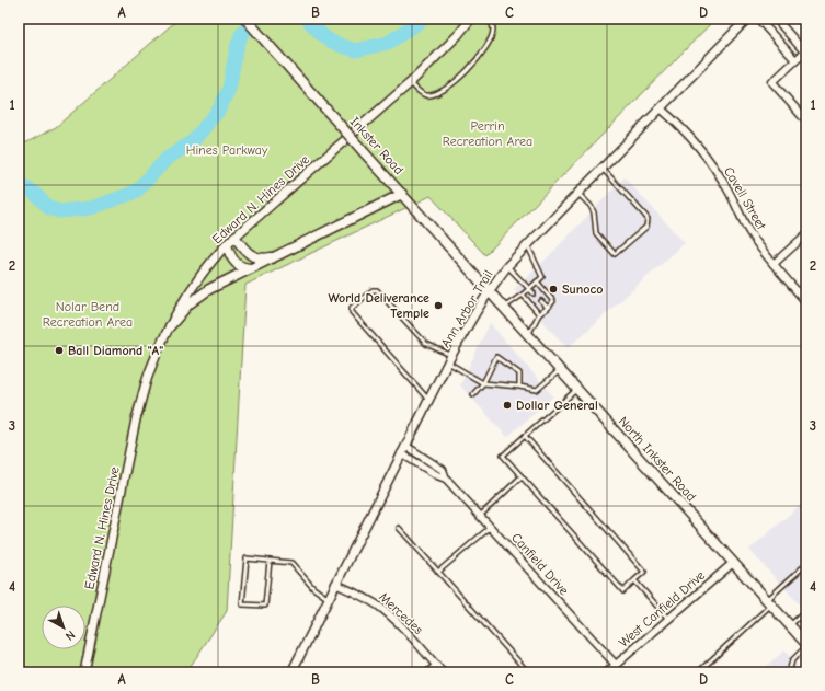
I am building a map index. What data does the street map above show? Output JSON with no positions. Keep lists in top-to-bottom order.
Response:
{
  "streets": {
    "main road": ["Inkster Road", "North Inkster Road"],
    "street": [
      "Cavell Street",
      "Edward N. Hines Drive",
      "Ann Arbor Trail",
      "Canfield Drive",
      "West Canfield Drive",
      "Mercedes"
    ]
  },
  "crossings": [
    ["Inkster Road", "Ann Arbor Trail"],
    ["Inkster Road", "North Inkster Road"],
    ["Cavell Street", "Ann Arbor Trail"],
    ["Ann Arbor Trail", "North Inkster Road"],
    ["Ann Arbor Trail", "Canfield Drive"],
    ["Ann Arbor Trail", "Mercedes"],
    ["North Inkster Road", "West Canfield Drive"],
    ["Canfield Drive", "West Canfield Drive"]
  ],
  "parks": ["Perrin Recreation Area", "Hines Parkway", "Nolar Bend Recreation Area"],
  "places": [
    "Sunoco",
    "World Deliverance Temple",
    "Ball Diamond \"A\"",
    "Dollar General"
  ],
  "north": "bottom right",
  "grid": {
    "columns": [
      "A",
      "B",
      "C",
      "D"
    ],
    "rows": [
      "1",
      "2",
      "3",
      "4"
    ]
  }
}
